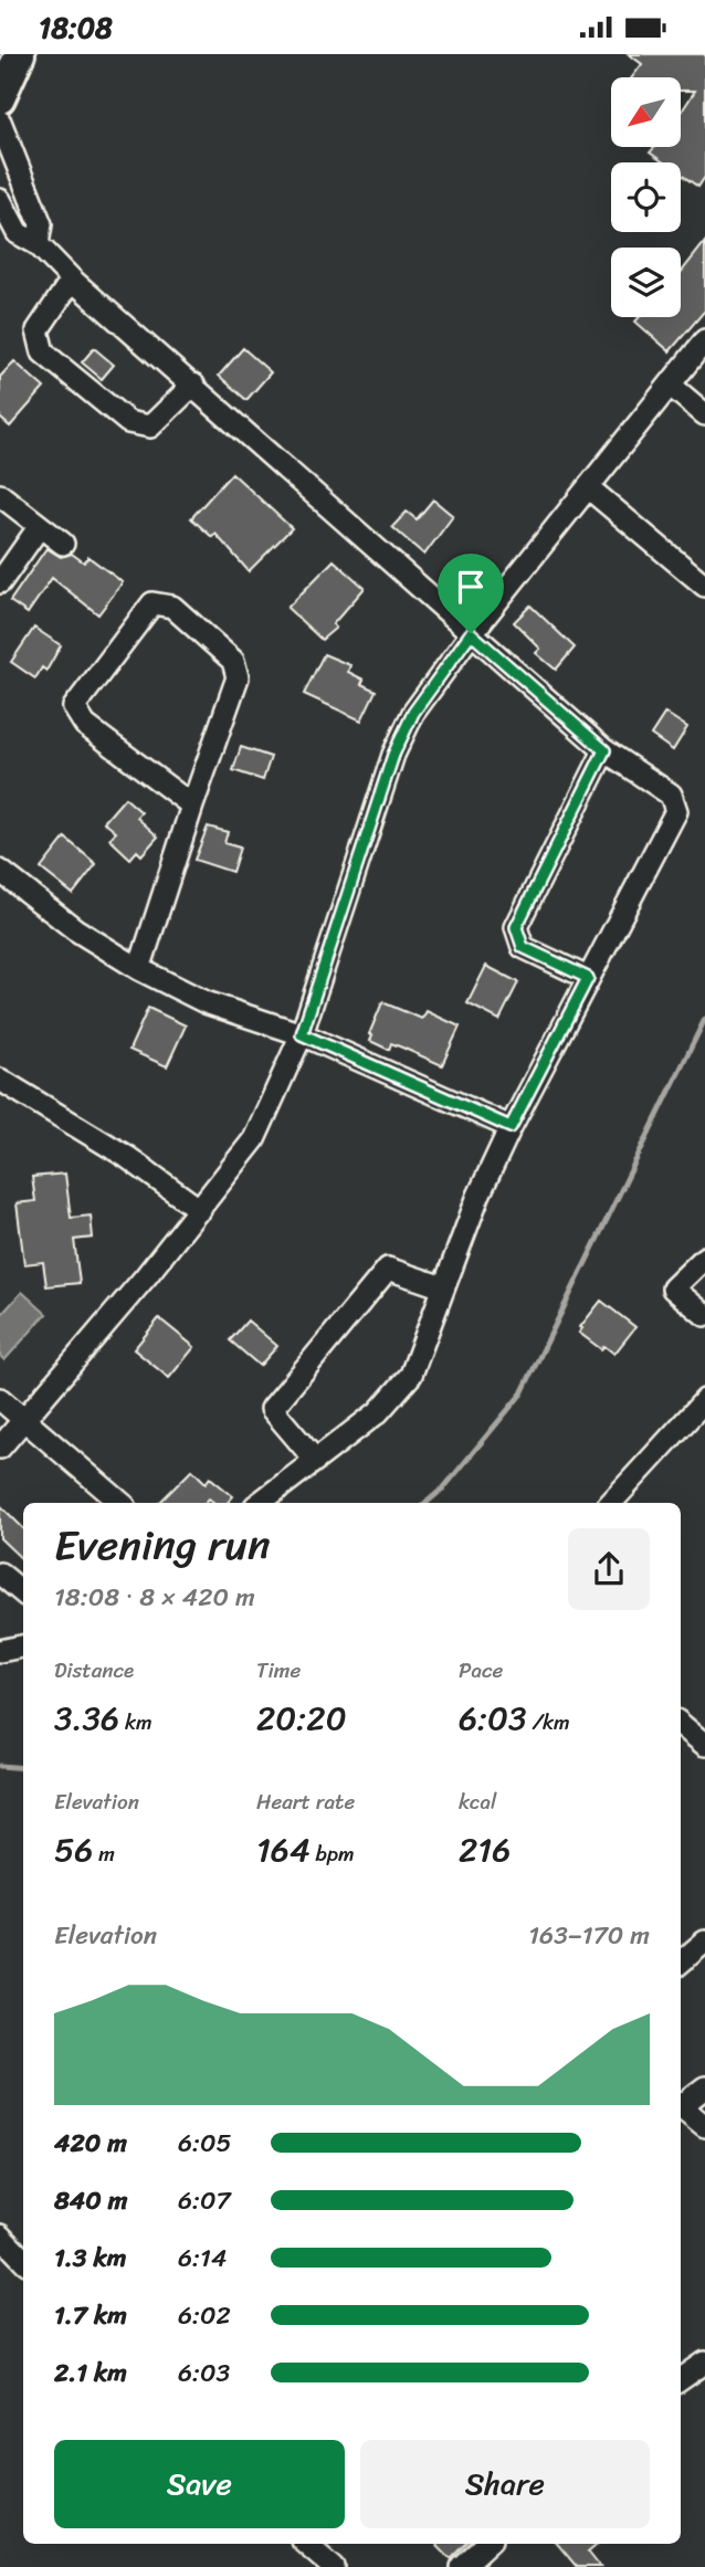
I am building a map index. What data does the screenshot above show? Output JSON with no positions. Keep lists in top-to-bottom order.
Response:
{
  "north": "bottom left",
  "page": {
    "status": "18:08",
    "heading": ["Evening run", "18:08 · 8 × 420 m"],
    "stats": [
      ["Distance", "3.36 km"],
      ["Time", "20:20"],
      ["Pace", "6:03 /km"],
      ["Elevation", "56 m"],
      ["Heart rate", "164 bpm"],
      ["kcal", "216"]
    ],
    "chart": ["Elevation", "163–170 m"],
    "list": [
      {
        "name": "420 m",
        "note": "6:05"
      },
      {
        "name": "840 m",
        "note": "6:07"
      },
      {
        "name": "1.3 km",
        "note": "6:14"
      },
      {
        "name": "1.7 km",
        "note": "6:02"
      },
      {
        "name": "2.1 km",
        "note": "6:03"
      }
    ],
    "buttons": ["Save", "Share"]
  }
}
